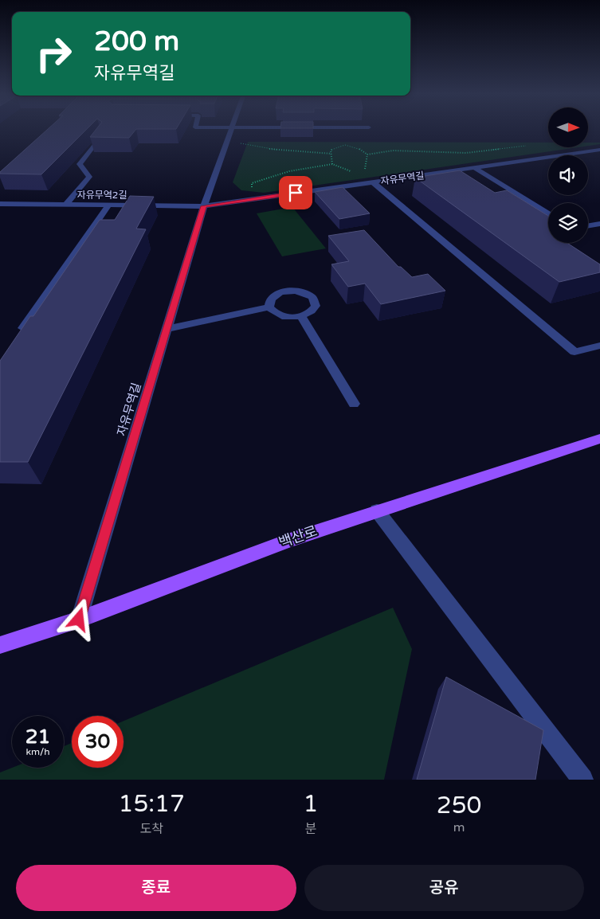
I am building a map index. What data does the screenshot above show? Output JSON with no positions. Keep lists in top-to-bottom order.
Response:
{
  "streets": {
    "main road": ["백산로"],
    "street": ["자유무역길", "자유무역2길"]
  },
  "crossings": [
    ["자유무역길", "자유무역2길"],
    ["자유무역길", "백산로"]
  ],
  "north": "right",
  "page": {
    "turn": ["200 m", "자유무역길"],
    "speed": "21 km/h",
    "limit": "30",
    "eta": [
      "15:17",
      "도착",
      "1",
      "분",
      "250",
      "m"
    ],
    "buttons": ["종료", "공유"]
  }
}
